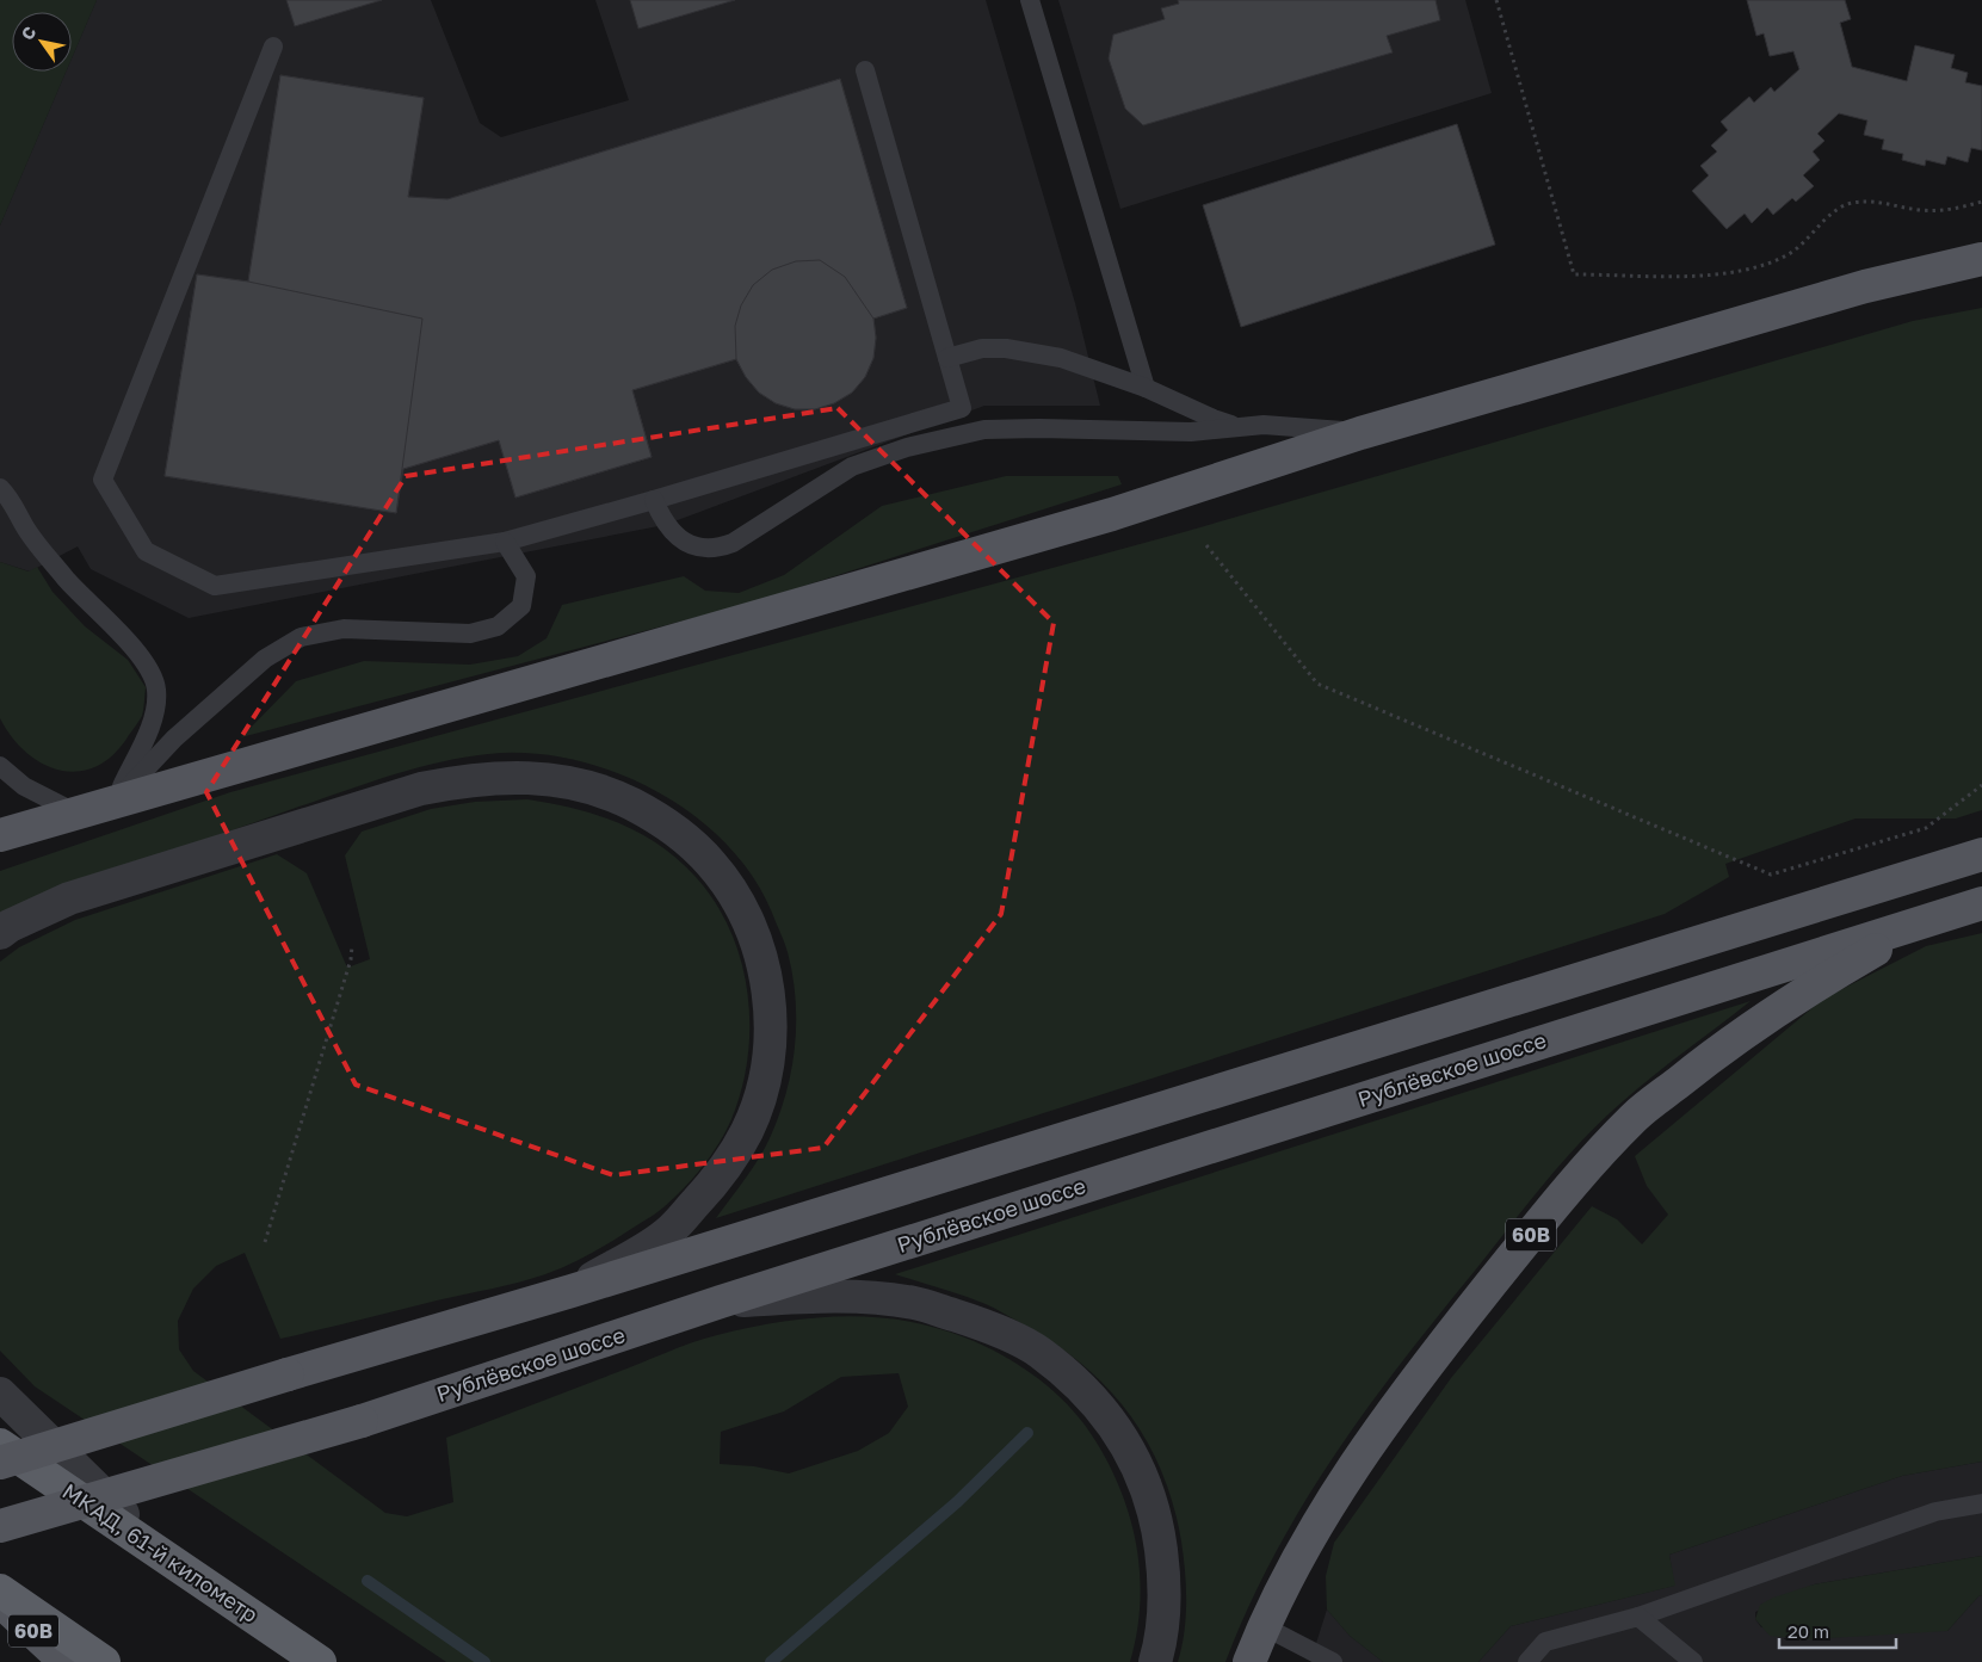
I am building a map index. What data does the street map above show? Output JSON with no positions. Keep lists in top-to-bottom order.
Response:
{
  "streets": {
    "highway": ["МКАД, 61-й километр"],
    "main road": ["Рублёвское шоссе", "60B"]
  },
  "crossings": [
    ["Рублёвское шоссе", "60B"]
  ],
  "scale_bar": "20 m",
  "north": "top left"
}
